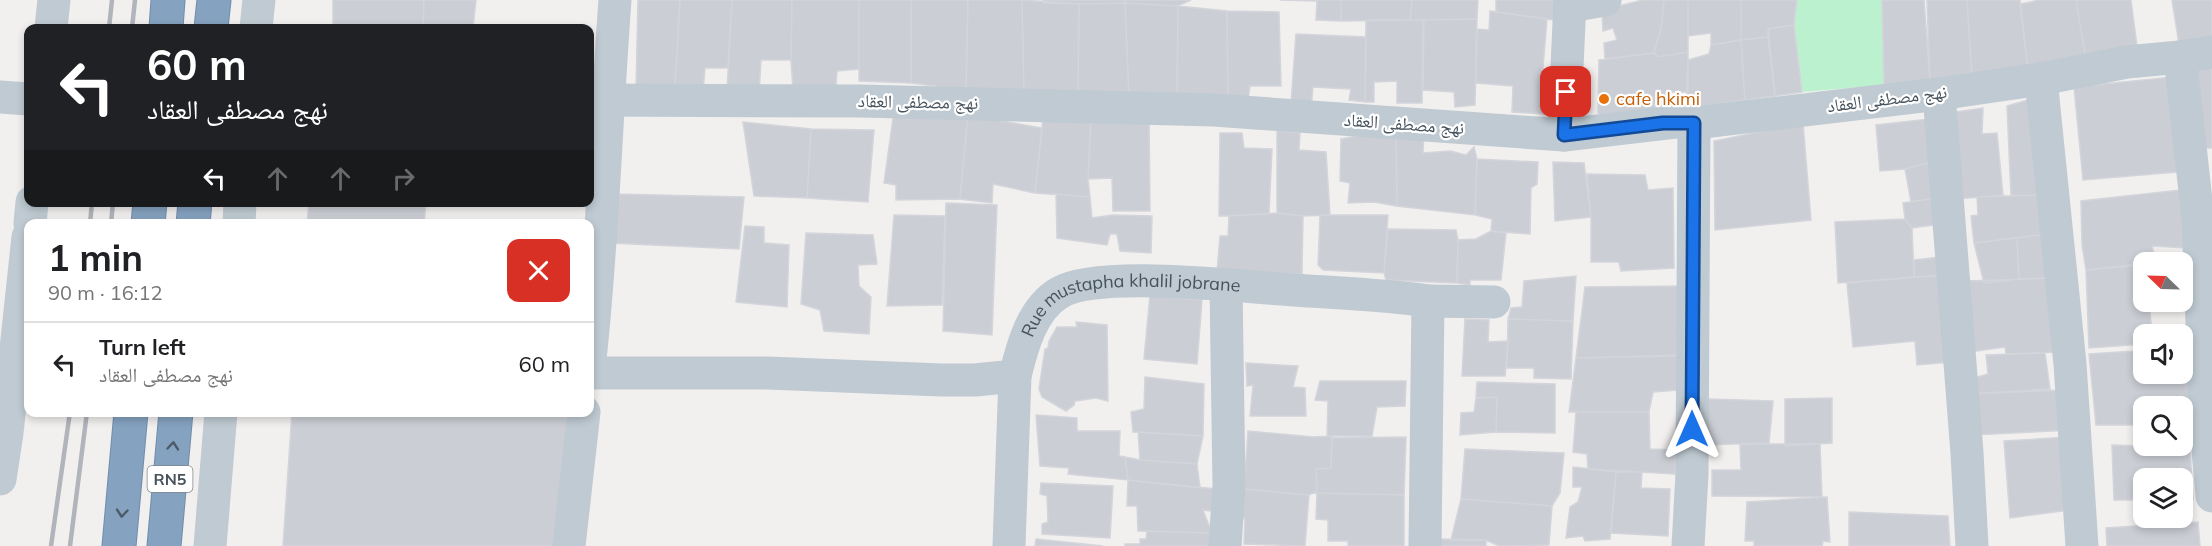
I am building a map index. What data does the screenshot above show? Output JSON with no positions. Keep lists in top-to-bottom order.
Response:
{
  "streets": {
    "highway": ["RN5"],
    "street": ["نهج مصطفى العقاد", "Rue mustapha khalil jobrane"]
  },
  "places": ["cafe hkimi"],
  "north": "top left",
  "page": {
    "turn": ["60 m", "نهج مصطفى العقاد"],
    "heading": ["1 min", "90 m · 16:12"],
    "list": [
      {
        "name": "Turn left",
        "note": "نهج مصطفى العقاد",
        "value": "60 m"
      }
    ]
  }
}
